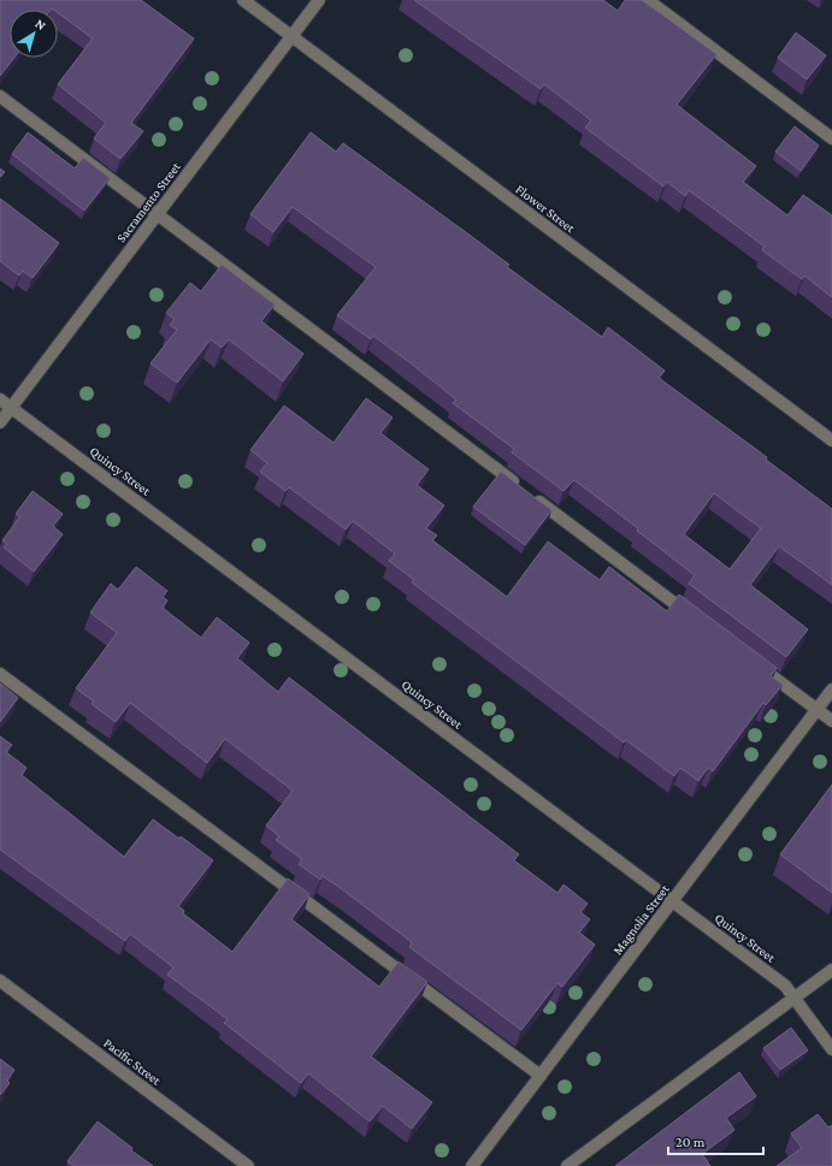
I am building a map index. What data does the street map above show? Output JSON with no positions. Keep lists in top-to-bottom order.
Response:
{
  "streets": {
    "street": [
      "Sacramento Street",
      "Flower Street",
      "Quincy Street",
      "Magnolia Street",
      "Pacific Street"
    ]
  },
  "crossings": [
    ["Sacramento Street", "Flower Street"],
    ["Sacramento Street", "Quincy Street"],
    ["Quincy Street", "Magnolia Street"]
  ],
  "scale_bar": "20 m",
  "north": "top right"
}
